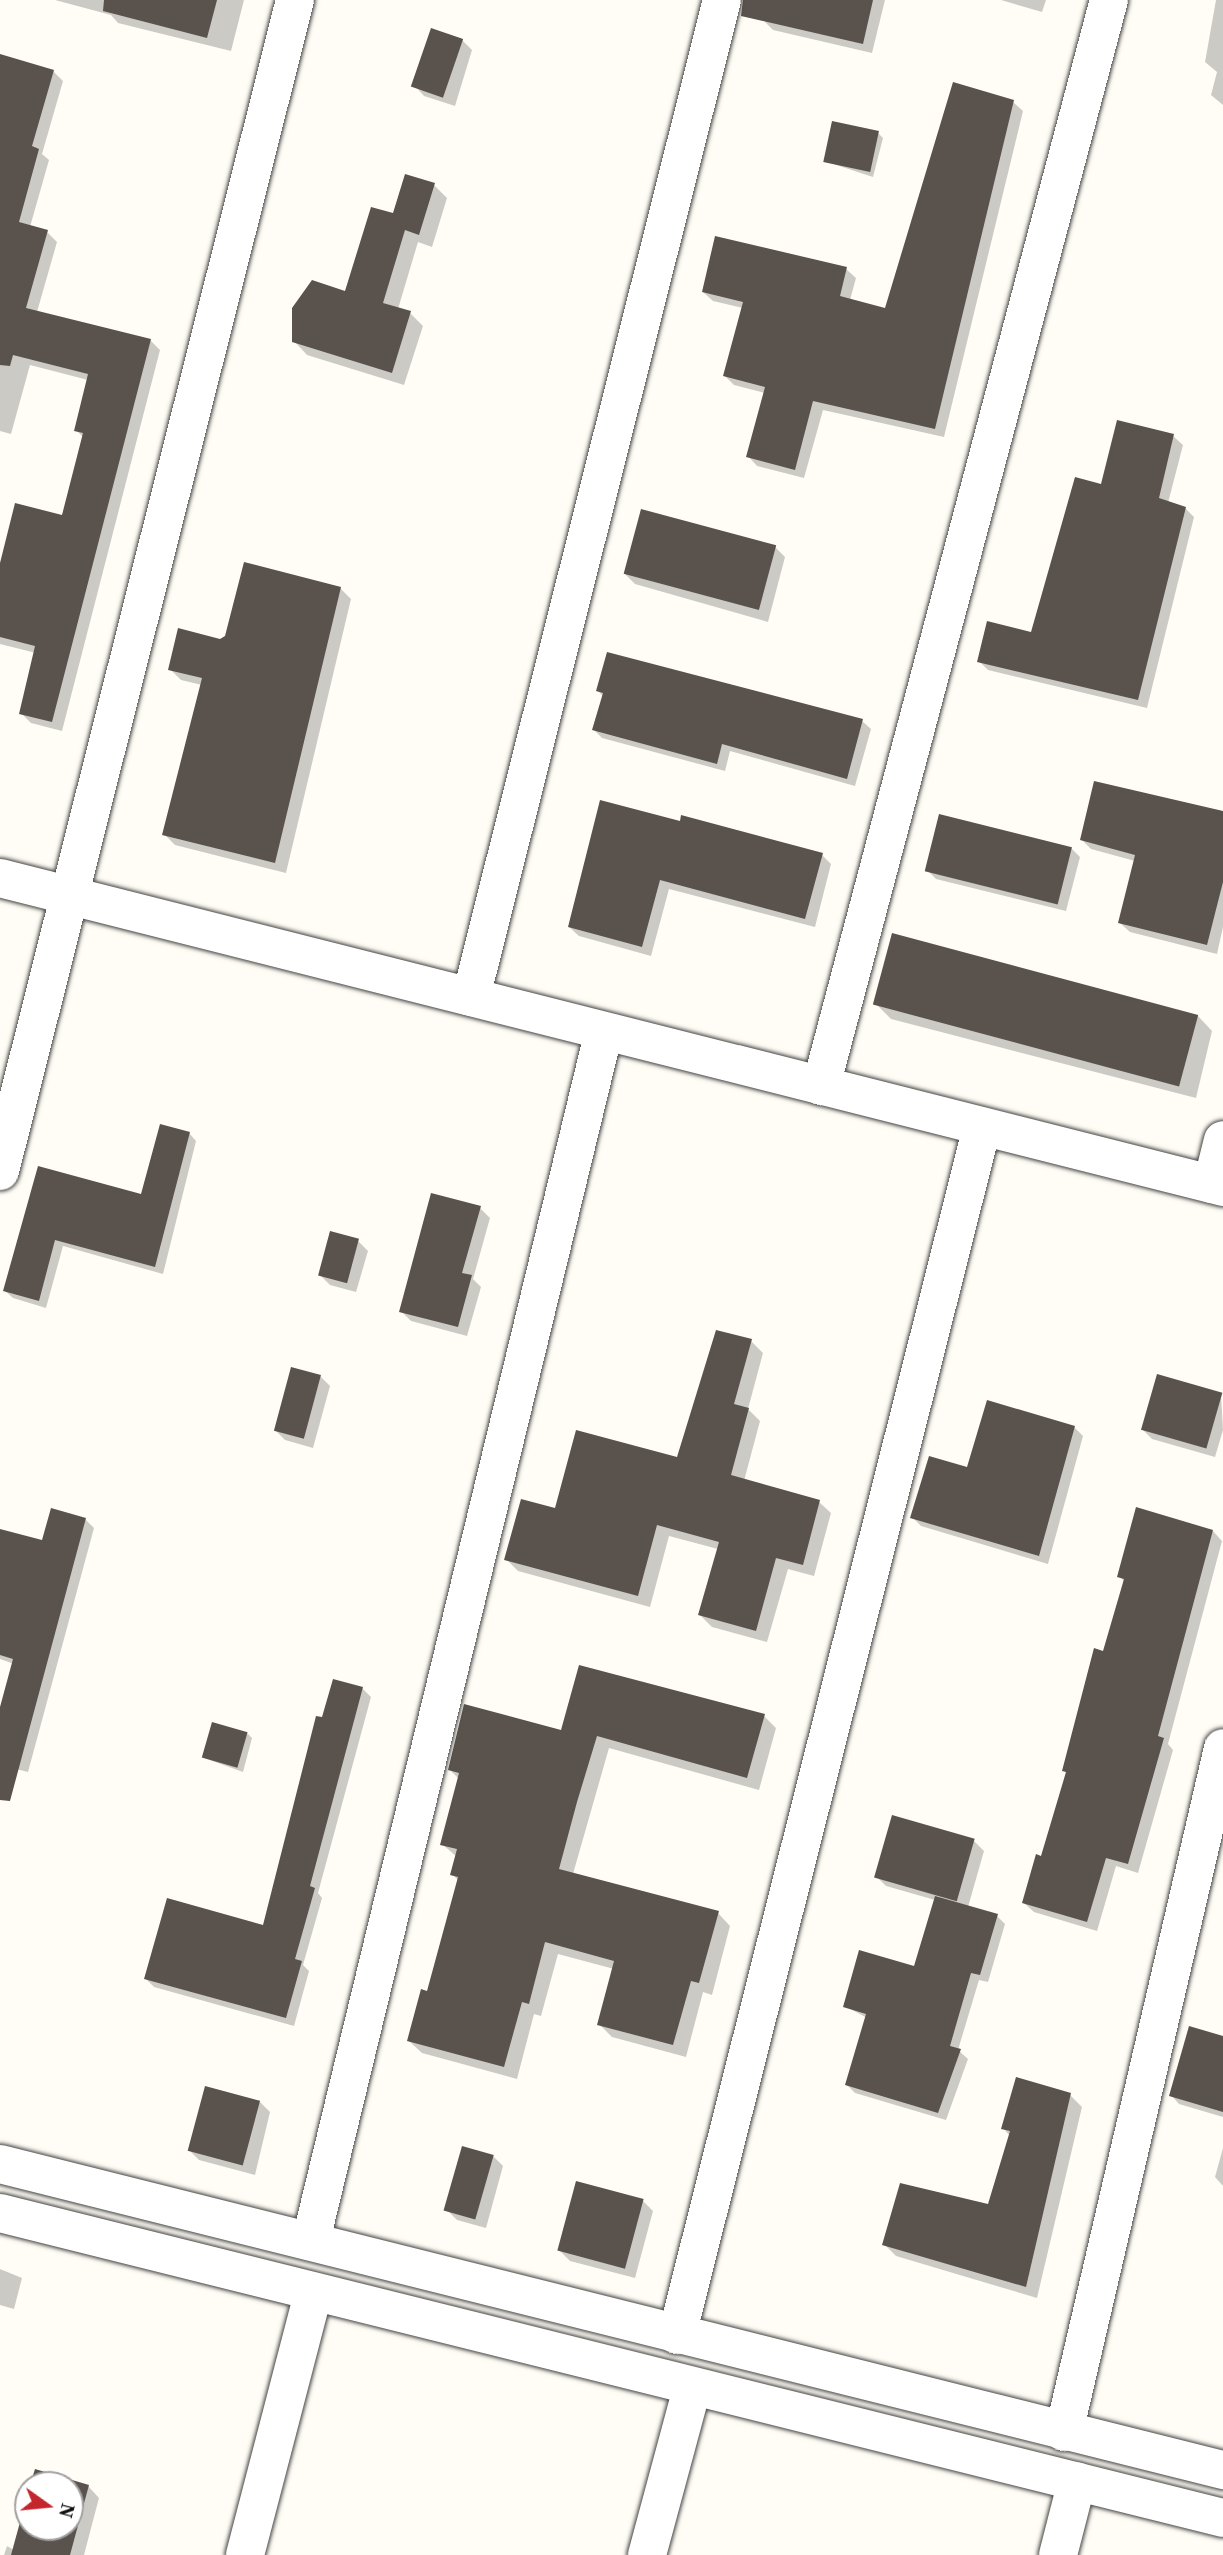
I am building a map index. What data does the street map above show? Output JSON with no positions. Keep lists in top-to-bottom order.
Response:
{
  "north": "right"
}
